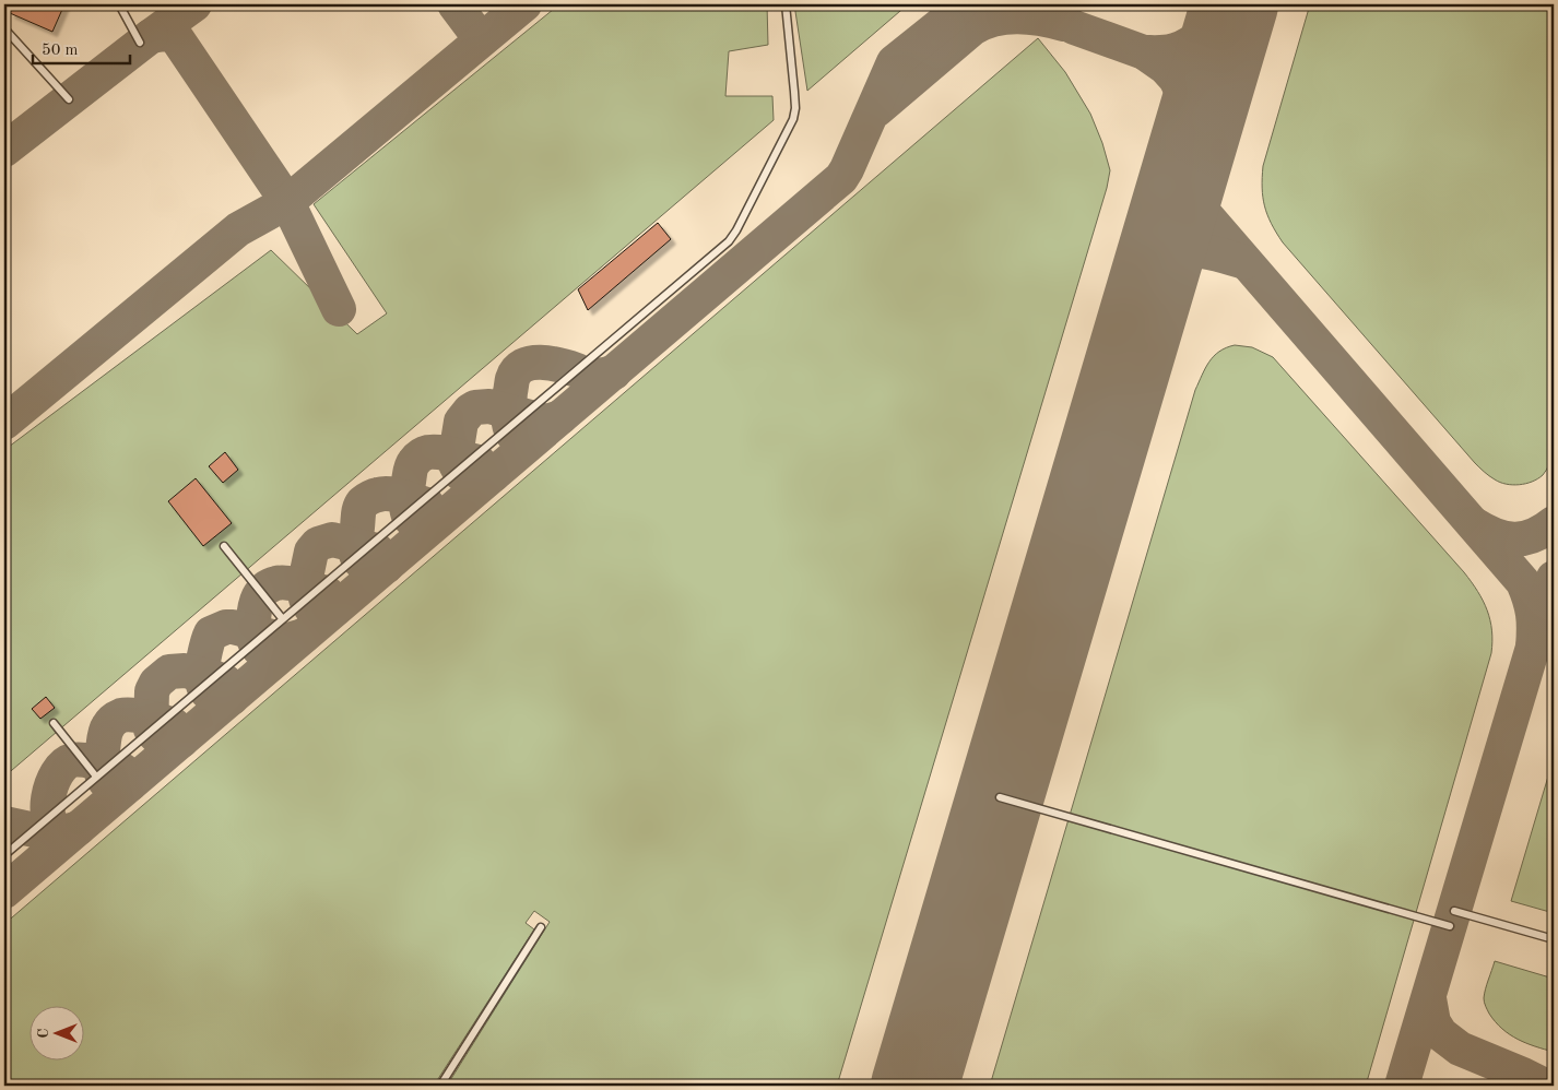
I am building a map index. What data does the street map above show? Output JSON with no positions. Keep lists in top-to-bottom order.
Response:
{
  "scale_bar": "50 m",
  "north": "left"
}
